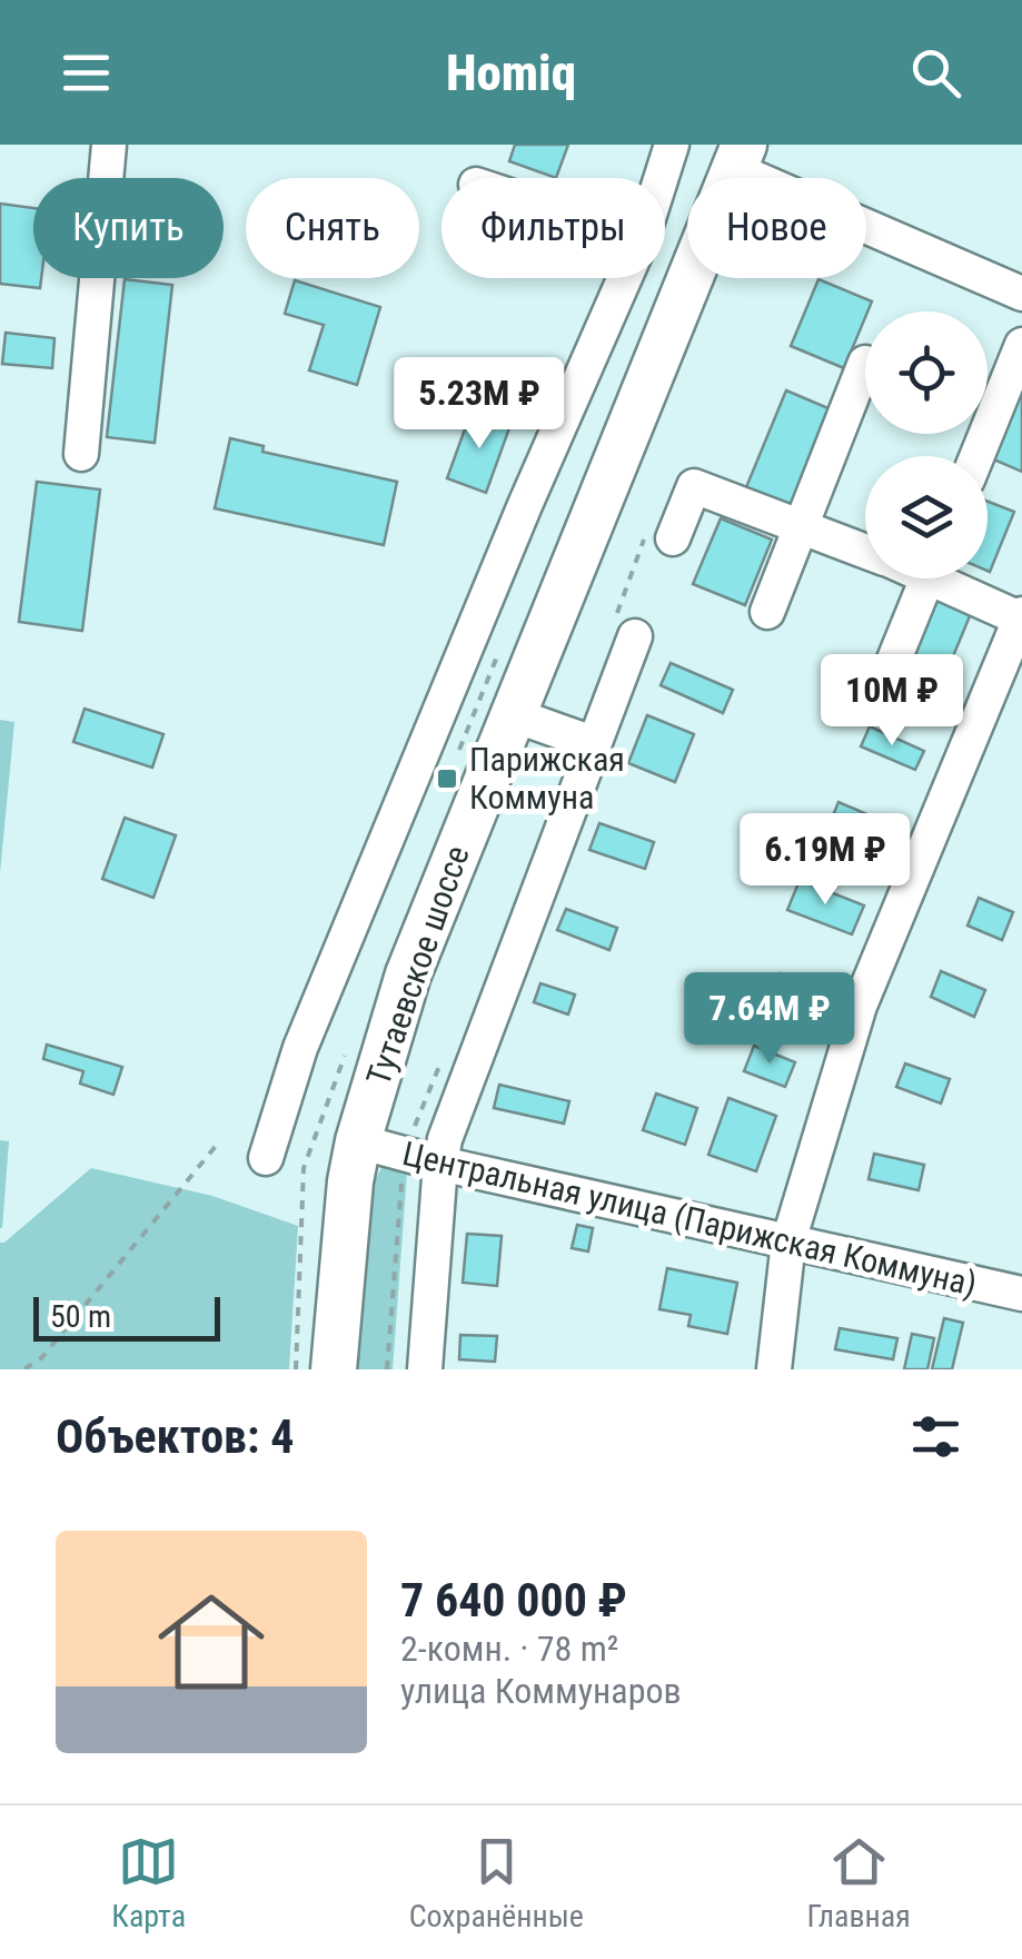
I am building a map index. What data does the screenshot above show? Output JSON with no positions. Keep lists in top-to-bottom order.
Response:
{
  "streets": {
    "main road": ["Тутаевское шоссе"],
    "street": ["Центральная улица (Парижская Коммуна)"]
  },
  "crossings": [
    ["Тутаевское шоссе", "Центральная улица (Парижская Коммуна)"]
  ],
  "places": {
    "transit": ["Парижская Коммуна"]
  },
  "scale_bar": "50 m",
  "page": {
    "header": "Homiq",
    "chip": [
      "Купить",
      "Снять",
      "Фильтры",
      "Новое"
    ],
    "price": [
      "5.23M ₽",
      "10M ₽",
      "6.19M ₽",
      "7.64M ₽"
    ],
    "scale": "50 m",
    "heading": "Объектов: 4",
    "list": [
      {
        "name": "7 640 000 ₽",
        "note": "2-комн. · 78 m² · улица Коммунаров"
      }
    ],
    "tabs": ["Карта", "Сохранённые", "Главная"]
  }
}
